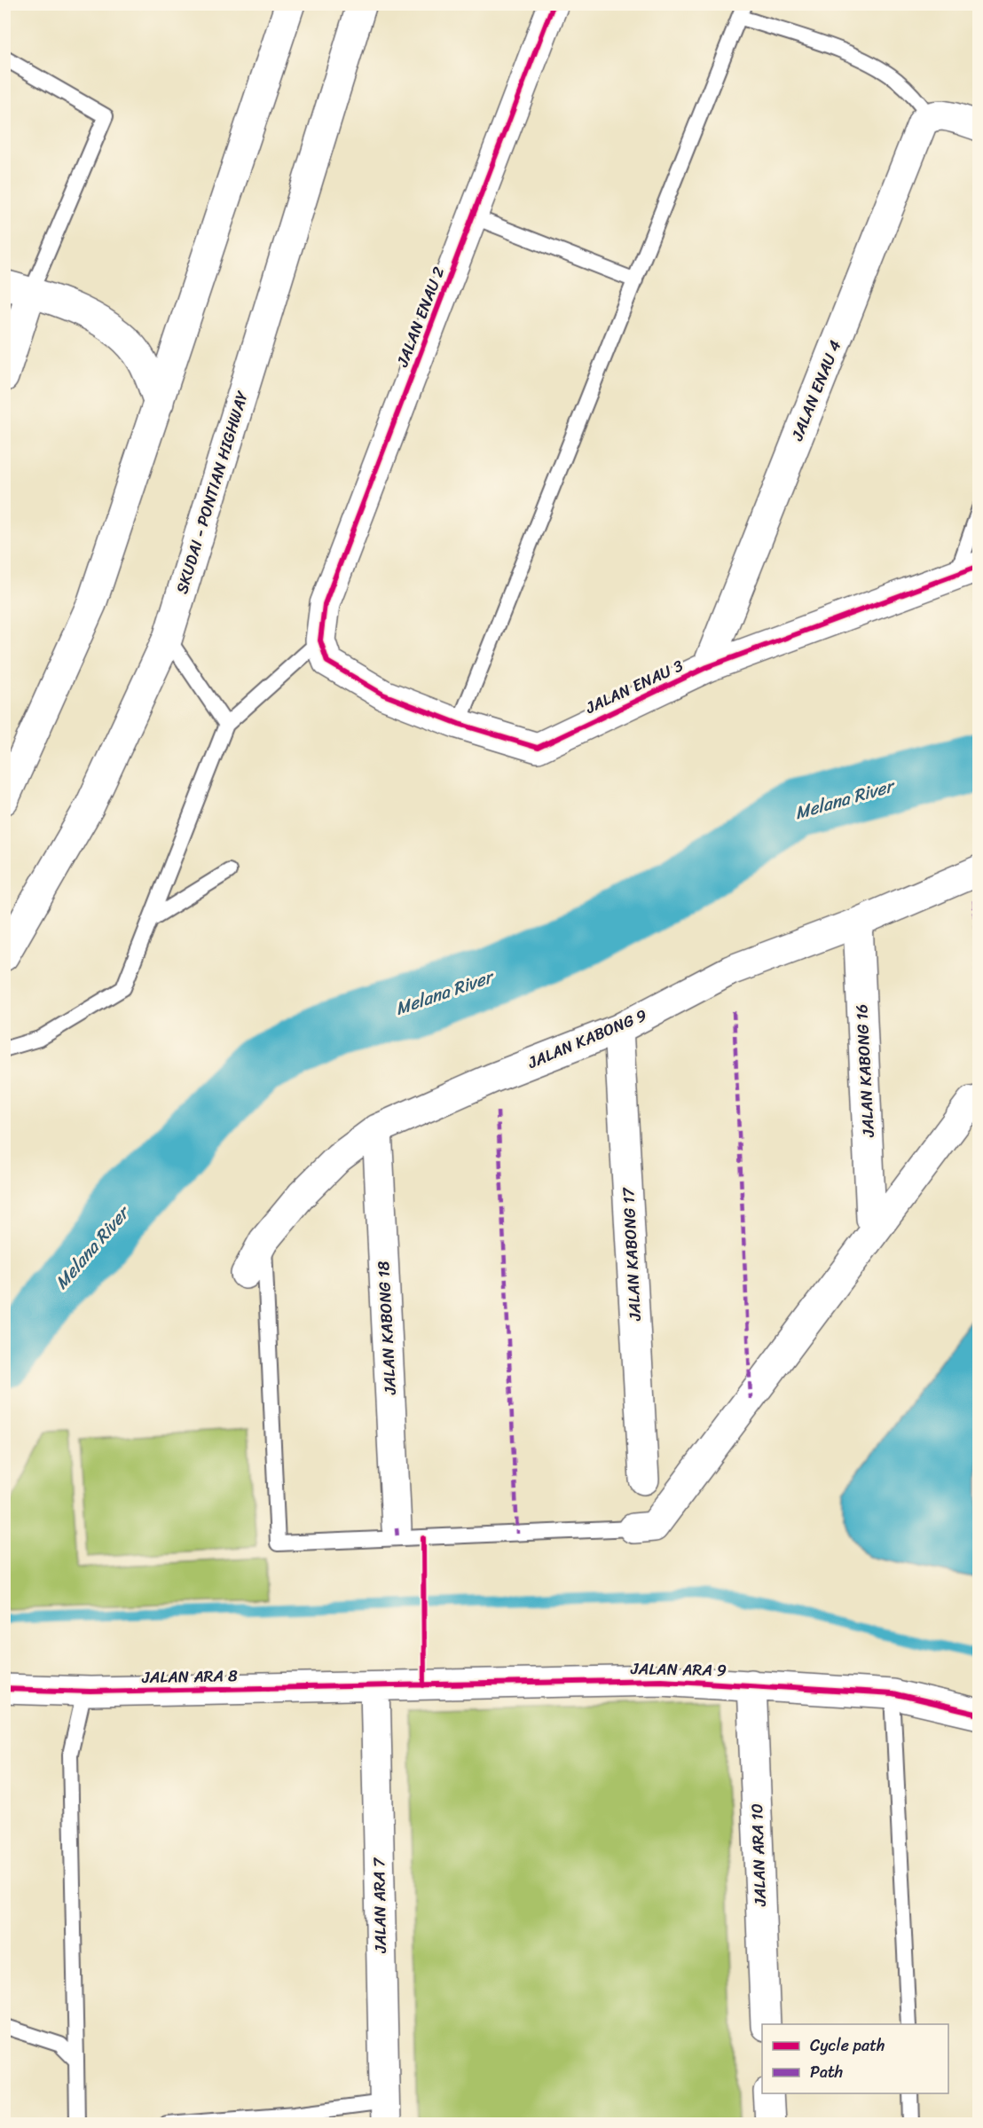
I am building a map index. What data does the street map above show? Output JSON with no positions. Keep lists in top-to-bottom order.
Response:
{
  "streets": {
    "main road": [
      "JALAN ENAU 2",
      "JALAN ENAU 4",
      "SKUDAI - PONTIAN HIGHWAY",
      "JALAN ENAU 3",
      "JALAN KABONG 9",
      "JALAN KABONG 16",
      "JALAN KABONG 17",
      "JALAN KABONG 18",
      "JALAN ARA 9",
      "JALAN ARA 8",
      "JALAN ARA 10",
      "JALAN ARA 7"
    ]
  },
  "crossings": [
    ["JALAN ENAU 2", "JALAN ENAU 3"],
    ["JALAN ENAU 4", "JALAN ENAU 3"],
    ["JALAN KABONG 9", "JALAN KABONG 16"],
    ["JALAN KABONG 9", "JALAN KABONG 17"],
    ["JALAN KABONG 9", "JALAN KABONG 18"],
    ["JALAN ARA 9", "JALAN ARA 8"],
    ["JALAN ARA 9", "JALAN ARA 10"],
    ["JALAN ARA 9", "JALAN ARA 7"],
    ["JALAN ARA 8", "JALAN ARA 7"]
  ],
  "water": ["Melana River"],
  "legend": ["Cycle path", "Path"]
}
